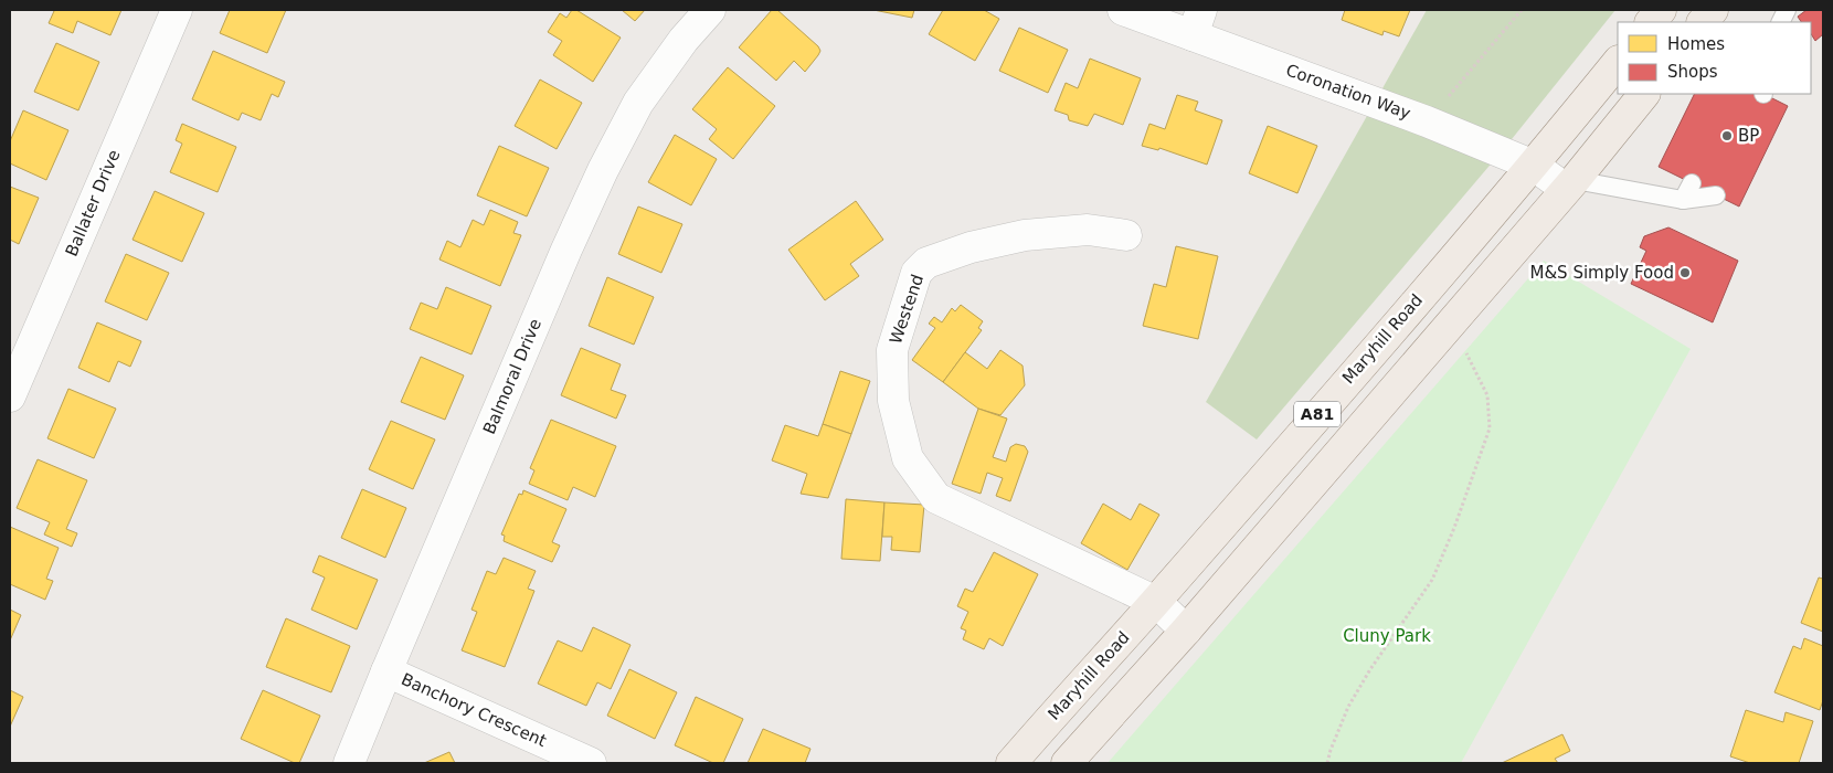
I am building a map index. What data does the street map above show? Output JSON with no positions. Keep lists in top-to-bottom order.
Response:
{
  "streets": {
    "main road": ["Maryhill Road", "A81"],
    "street": [
      "Coronation Way",
      "Ballater Drive",
      "Westend",
      "Balmoral Drive",
      "Banchory Crescent"
    ]
  },
  "crossings": [
    ["Coronation Way", "Maryhill Road"],
    ["Coronation Way", "A81"],
    ["Westend", "Maryhill Road"],
    ["Westend", "A81"],
    ["Balmoral Drive", "Banchory Crescent"]
  ],
  "parks": ["Cluny Park"],
  "places": ["BP", "M&S Simply Food"],
  "legend": ["Homes", "Shops"]
}
